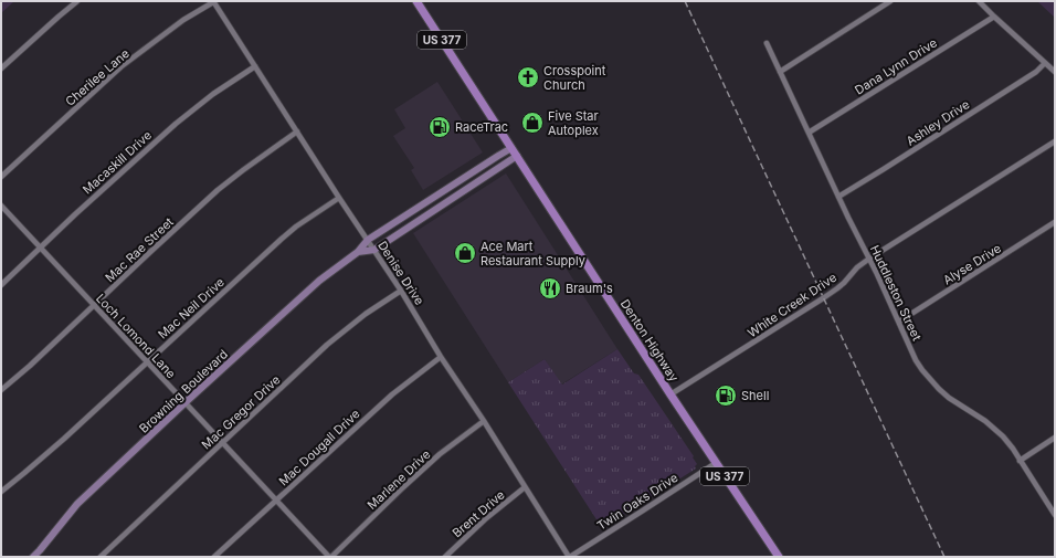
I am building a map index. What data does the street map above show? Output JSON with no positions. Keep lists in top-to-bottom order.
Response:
{
  "streets": {
    "main road": ["US 377", "Denton Highway"],
    "street": [
      "Dana Lynn Drive",
      "Cherilee Lane",
      "Ashley Drive",
      "Macaskill Drive",
      "Mac Rae Street",
      "Alyse Drive",
      "Denise Drive",
      "Huddleston Street",
      "White Creek Drive",
      "Mac Neil Drive",
      "Loch Lomond Lane",
      "Browning Boulevard",
      "Mac Gregor Drive",
      "Mac Dougall Drive",
      "Marlene Drive",
      "Twin Oaks Drive",
      "Brent Drive"
    ]
  },
  "crossings": [
    ["Dana Lynn Drive", "Huddleston Street"],
    ["Cherilee Lane", "Denise Drive"],
    ["Ashley Drive", "Huddleston Street"],
    ["Macaskill Drive", "Denise Drive"],
    ["Macaskill Drive", "Loch Lomond Lane"],
    ["Mac Rae Street", "Denise Drive"],
    ["Mac Rae Street", "Loch Lomond Lane"],
    ["Alyse Drive", "Huddleston Street"],
    ["Denise Drive", "Mac Neil Drive"],
    ["Denise Drive", "Browning Boulevard"],
    ["Denise Drive", "Mac Gregor Drive"],
    ["Denise Drive", "Mac Dougall Drive"],
    ["Denise Drive", "Marlene Drive"],
    ["Denise Drive", "Twin Oaks Drive"],
    ["Denise Drive", "Brent Drive"],
    ["Huddleston Street", "White Creek Drive"],
    ["White Creek Drive", "Denton Highway"],
    ["Mac Neil Drive", "Loch Lomond Lane"],
    ["Loch Lomond Lane", "Browning Boulevard"],
    ["Loch Lomond Lane", "Mac Gregor Drive"],
    ["Loch Lomond Lane", "Mac Dougall Drive"],
    ["Loch Lomond Lane", "Marlene Drive"],
    ["Denton Highway", "Browning Boulevard"],
    ["Denton Highway", "Twin Oaks Drive"]
  ],
  "places": {
    "church": ["Crosspoint Church"],
    "shop": ["Five Star Autoplex", "Ace Mart Restaurant Supply"],
    "fuel station": ["RaceTrac", "Shell"],
    "restaurant": ["Braum's"]
  }
}
